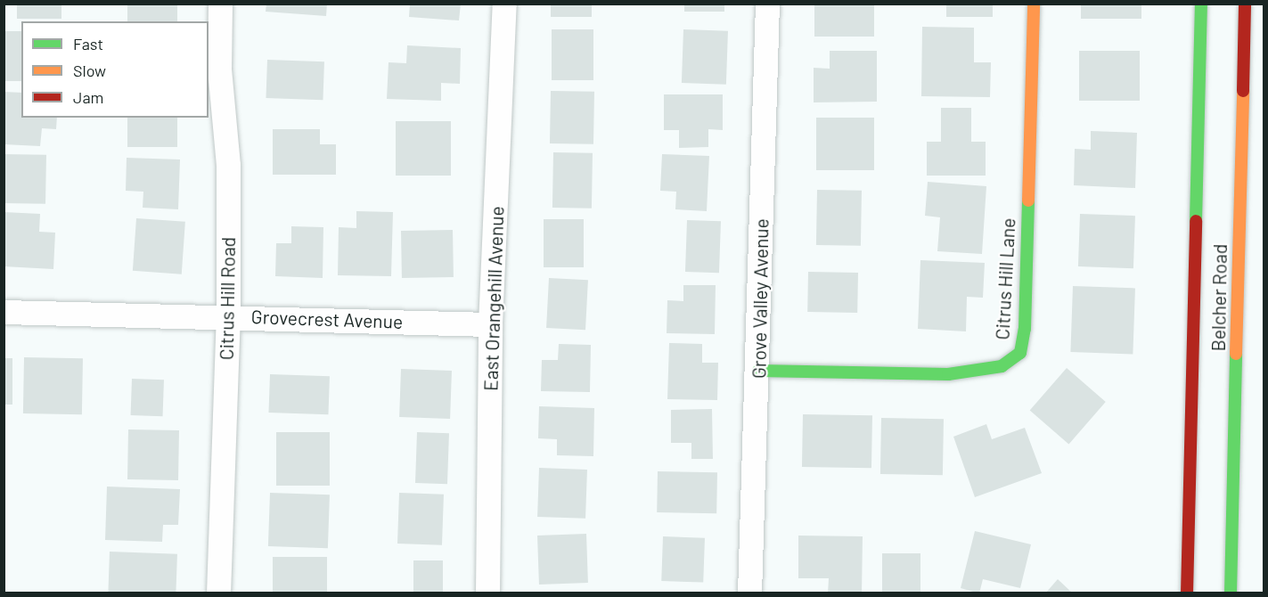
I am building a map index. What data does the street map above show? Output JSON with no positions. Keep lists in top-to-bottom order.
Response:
{
  "streets": {
    "main road": ["Citrus Hill Lane", "Belcher Road"],
    "street": [
      "Citrus Hill Road",
      "East Orangehill Avenue",
      "Grove Valley Avenue",
      "Grovecrest Avenue"
    ]
  },
  "crossings": [
    ["Citrus Hill Lane", "Grove Valley Avenue"],
    ["Citrus Hill Road", "Grovecrest Avenue"],
    ["East Orangehill Avenue", "Grovecrest Avenue"]
  ],
  "legend": ["Fast", "Slow", "Jam"]
}
